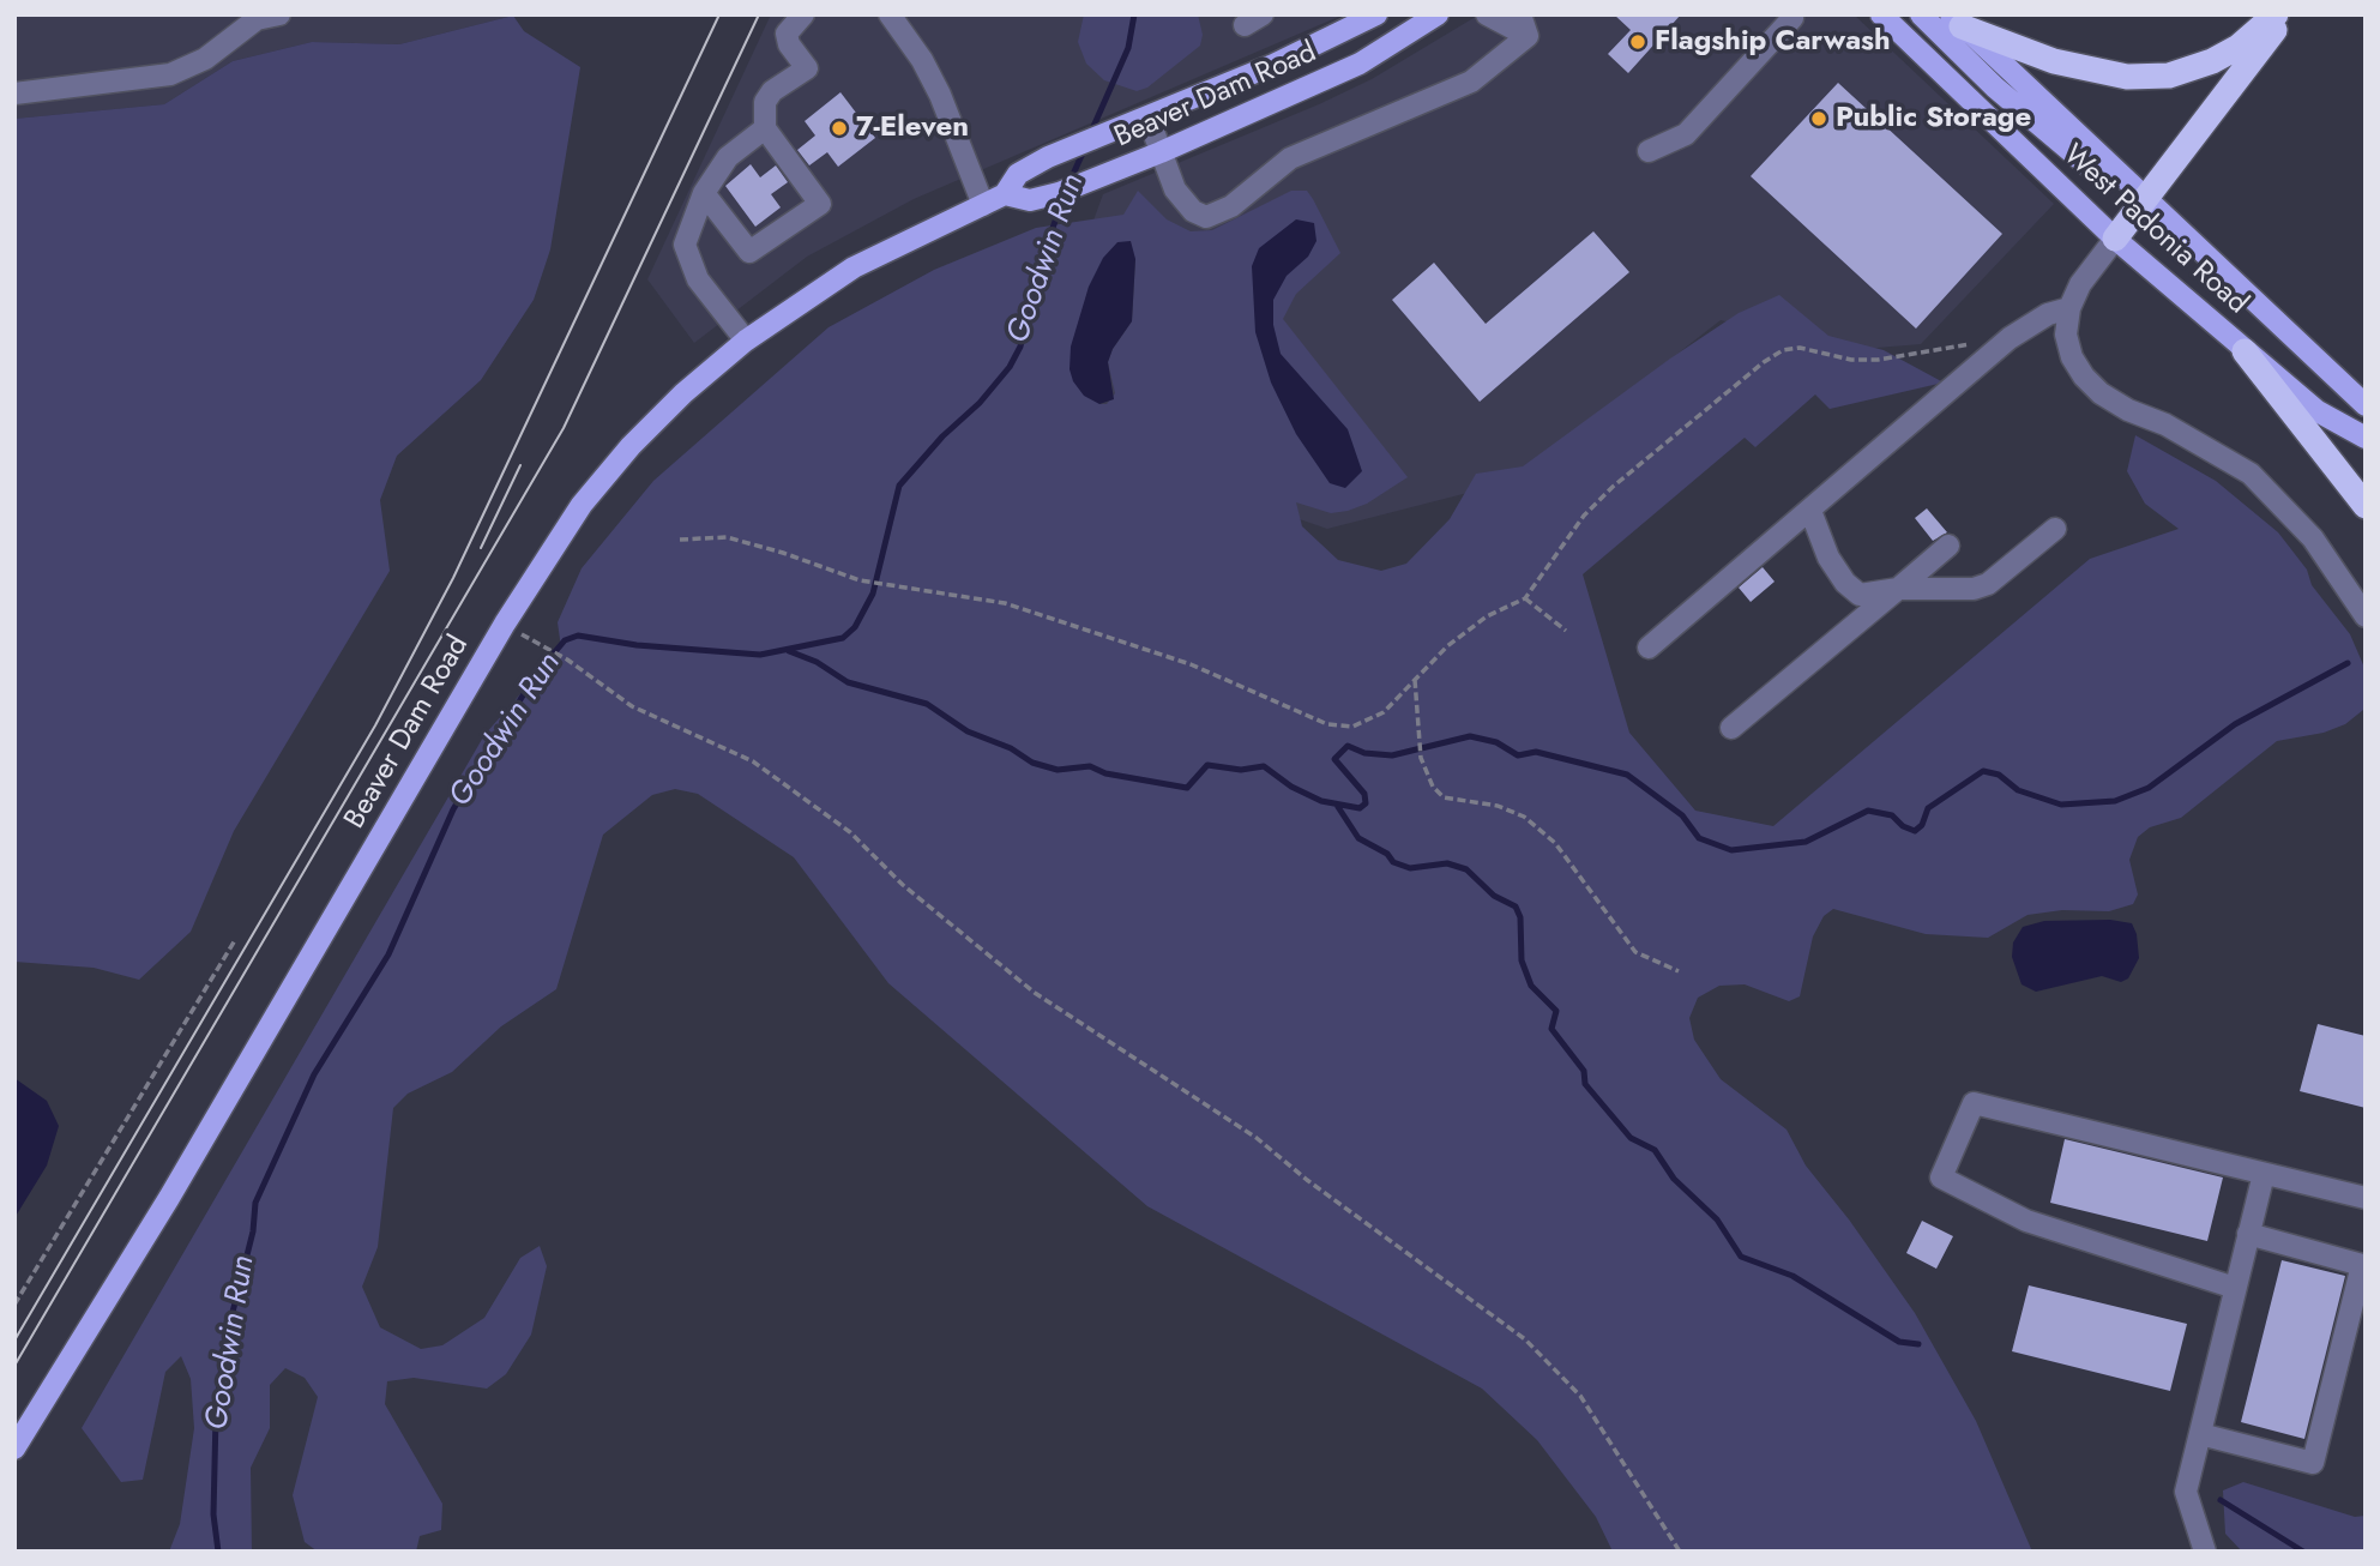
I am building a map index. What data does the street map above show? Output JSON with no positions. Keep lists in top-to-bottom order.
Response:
{
  "streets": {
    "main road": ["Beaver Dam Road", "West Padonia Road"]
  },
  "water": ["Goodwin Run"],
  "places": ["Flagship Carwash", "Public Storage", "7-Eleven"]
}
